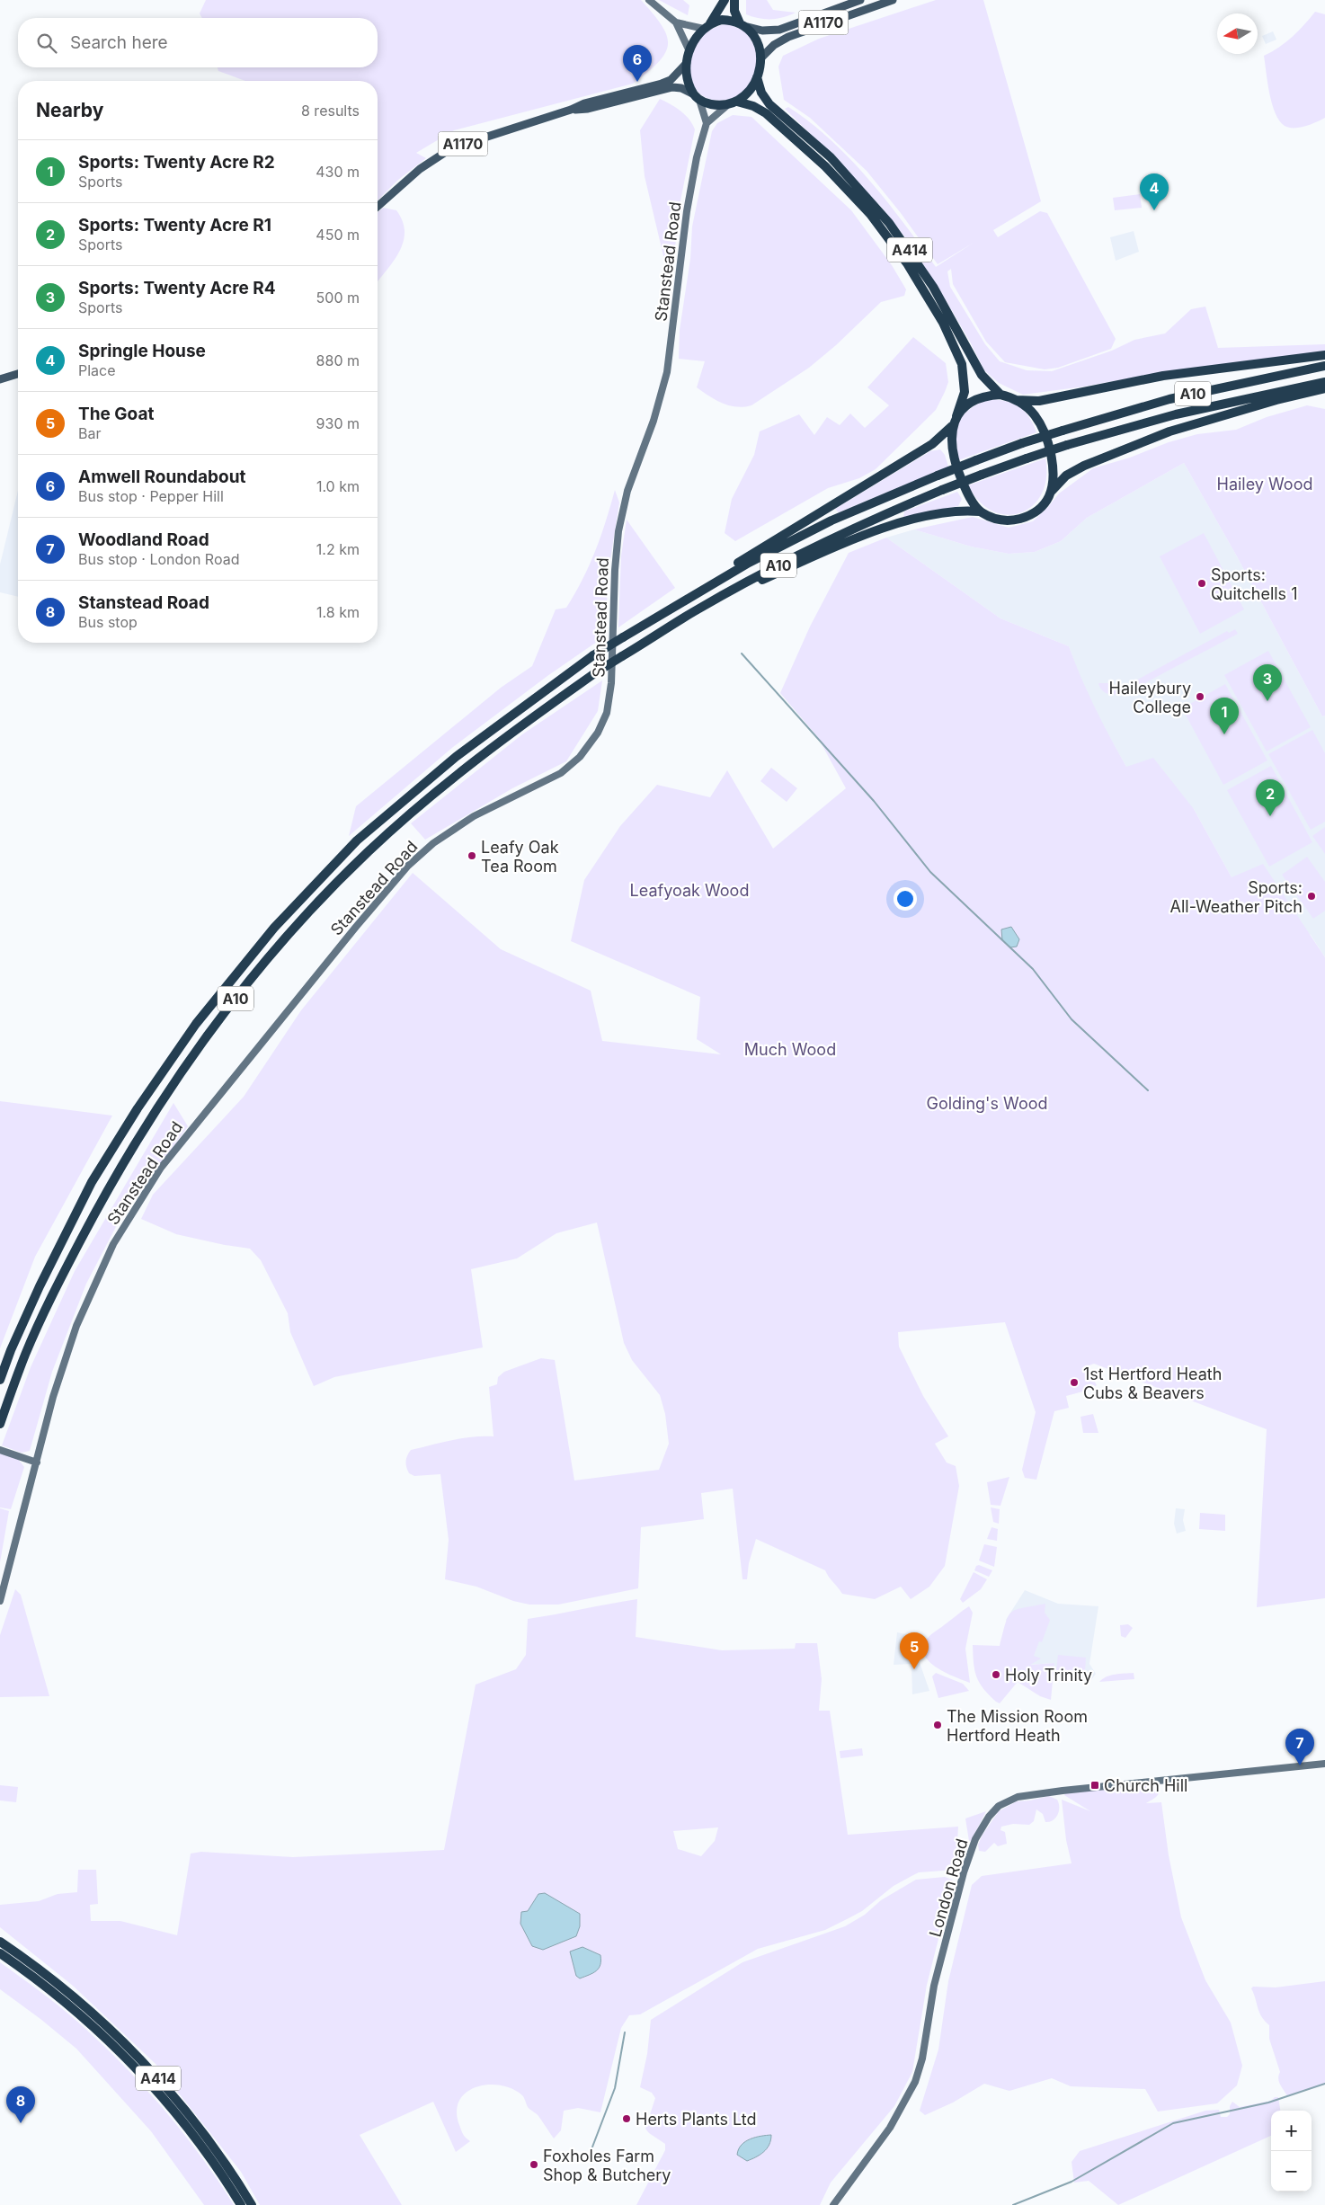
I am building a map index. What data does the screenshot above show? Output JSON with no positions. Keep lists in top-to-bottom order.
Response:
{
  "streets": {
    "highway": ["A414", "A10"],
    "main road": ["A1170", "Stanstead Road", "London Road"]
  },
  "crossings": [
    ["A1170", "A414"]
  ],
  "parks": [
    "Hailey Wood",
    "Leafyoak Wood",
    "Much Wood",
    "Golding's Wood"
  ],
  "places": {
    "other": [
      "Sports: Quitchells 1",
      "Haileybury College",
      "Leafy Oak Tea Room",
      "Sports: All-Weather Pitch",
      "1st Hertford Heath Cubs & Beavers",
      "Holy Trinity",
      "The Mission Room Hertford Heath",
      "Herts Plants Ltd",
      "Foxholes Farm Shop & Butchery"
    ],
    "transit": ["Church Hill"]
  },
  "north": "left",
  "page": {
    "search": "Search here",
    "pins": [
      "6",
      "4",
      "3",
      "1",
      "2",
      "5",
      "7",
      "8"
    ],
    "heading": ["Nearby", "8 results"],
    "list": [
      {
        "mark": "1",
        "name": "Sports: Twenty Acre R2",
        "note": "Sports",
        "value": "430 m"
      },
      {
        "mark": "2",
        "name": "Sports: Twenty Acre R1",
        "note": "Sports",
        "value": "450 m"
      },
      {
        "mark": "3",
        "name": "Sports: Twenty Acre R4",
        "note": "Sports",
        "value": "500 m"
      },
      {
        "mark": "4",
        "name": "Springle House",
        "note": "Place",
        "value": "880 m"
      },
      {
        "mark": "5",
        "name": "The Goat",
        "note": "Bar",
        "value": "930 m"
      },
      {
        "mark": "6",
        "name": "Amwell Roundabout",
        "note": "Bus stop · Pepper Hill",
        "value": "1.0 km"
      },
      {
        "mark": "7",
        "name": "Woodland Road",
        "note": "Bus stop · London Road",
        "value": "1.2 km"
      },
      {
        "mark": "8",
        "name": "Stanstead Road",
        "note": "Bus stop",
        "value": "1.8 km"
      }
    ],
    "map_buttons": ["+", "−"]
  }
}
